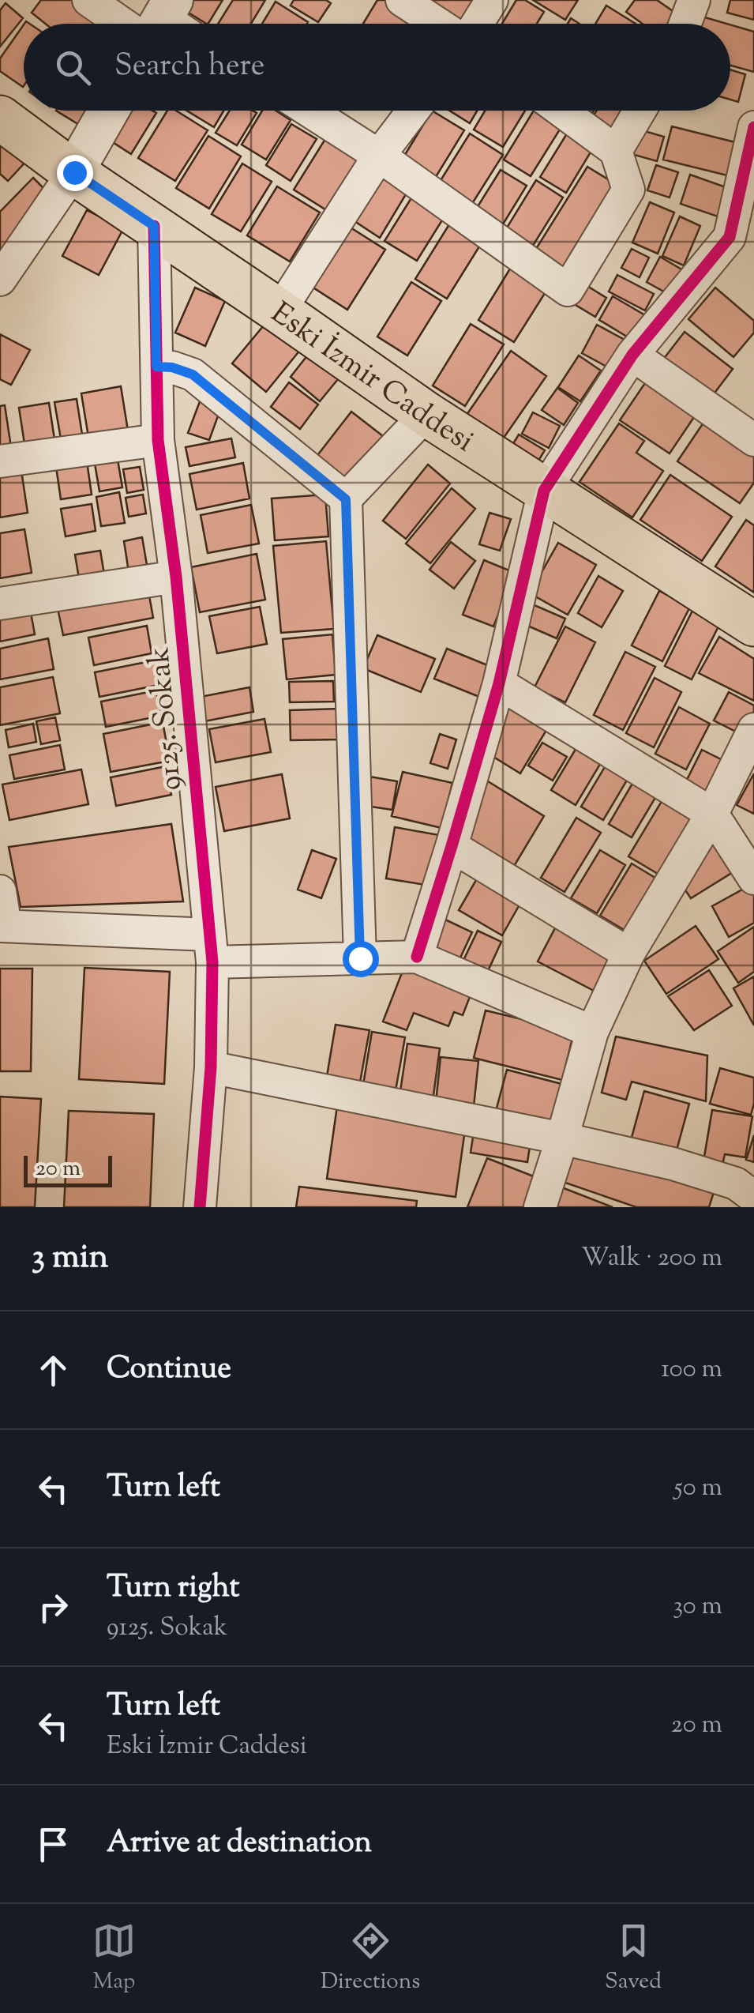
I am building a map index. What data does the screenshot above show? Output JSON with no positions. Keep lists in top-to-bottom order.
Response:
{
  "streets": {
    "main road": ["Eski İzmir Caddesi"],
    "street": ["9125. Sokak"]
  },
  "crossings": [
    ["Eski İzmir Caddesi", "9125. Sokak"]
  ],
  "scale_bar": "20 m",
  "page": {
    "search": "Search here",
    "scale": "20 m",
    "heading": ["3 min", "Walk · 200 m"],
    "list": [
      ["Continue", "100 m"],
      ["Turn left", "50 m"],
      ["Turn right", "9125. Sokak", "30 m"],
      ["Turn left", "Eski İzmir Caddesi", "20 m"],
      "Arrive at destination"
    ],
    "nav": ["Map", "Directions", "Saved"]
  }
}
